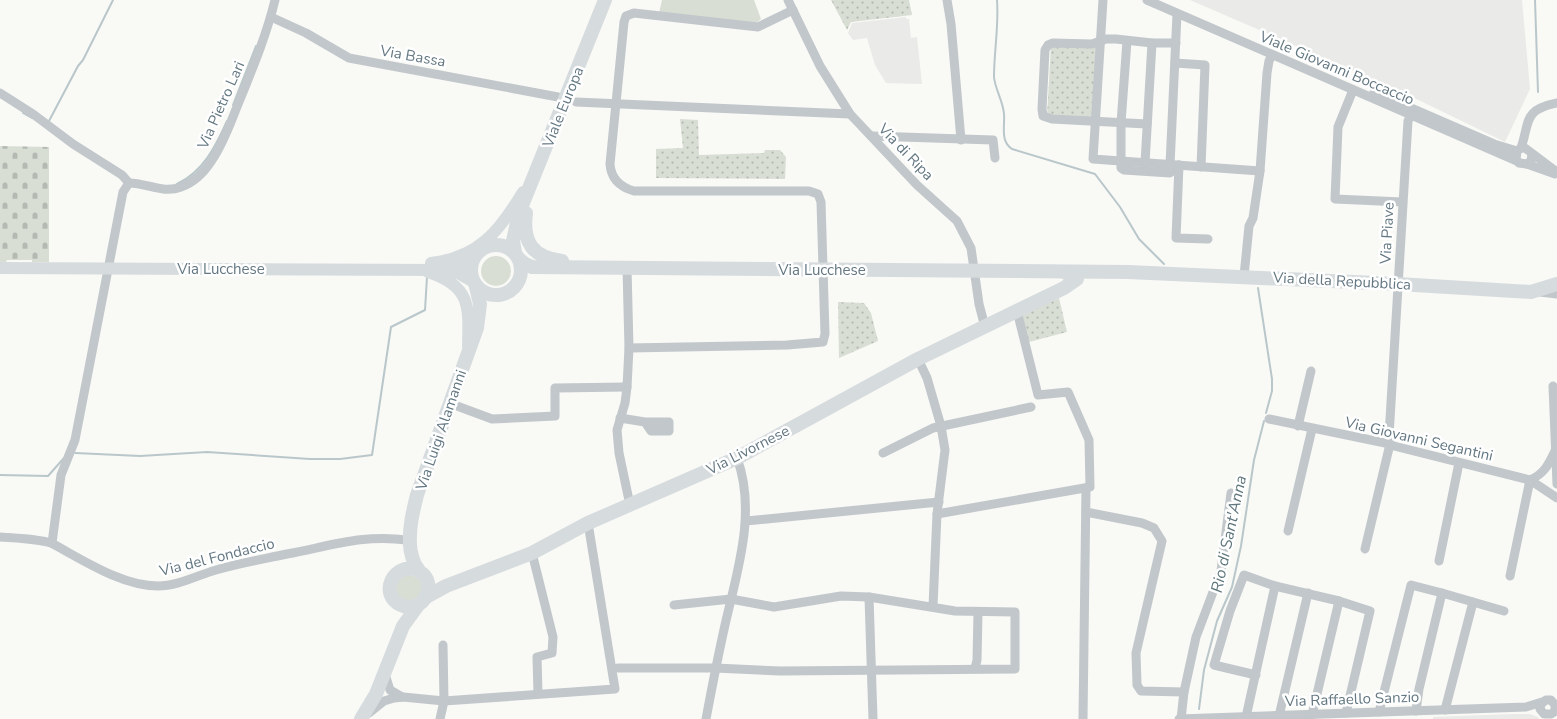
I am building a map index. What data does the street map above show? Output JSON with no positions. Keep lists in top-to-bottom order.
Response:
{
  "streets": {
    "main road": [
      "Viale Europa",
      "Via Lucchese",
      "Via della Repubblica",
      "Via Luigi Alamanni",
      "Via Livornese"
    ],
    "street": [
      "Via Bassa",
      "Viale Giovanni Boccaccio",
      "Via Pietro Lari",
      "Via di Ripa",
      "Via Piave",
      "Via Giovanni Segantini",
      "Via del Fondaccio",
      "Via Raffaello Sanzio"
    ]
  },
  "crossings": [
    ["Via Bassa", "Via Pietro Lari"],
    ["Viale Giovanni Boccaccio", "Via Piave"],
    ["Viale Europa", "Via Lucchese"],
    ["Viale Europa", "Via Luigi Alamanni"],
    ["Via di Ripa", "Via Lucchese"],
    ["Via di Ripa", "Via Livornese"],
    ["Via Piave", "Via della Repubblica"],
    ["Via Piave", "Via Giovanni Segantini"],
    ["Via Lucchese", "Via della Repubblica"],
    ["Via Lucchese", "Via Luigi Alamanni"],
    ["Via Lucchese", "Via Livornese"],
    ["Via della Repubblica", "Via Livornese"],
    ["Via Luigi Alamanni", "Via Livornese"],
    ["Via Luigi Alamanni", "Via del Fondaccio"]
  ],
  "water": ["Rio di Sant'Anna"]
}
